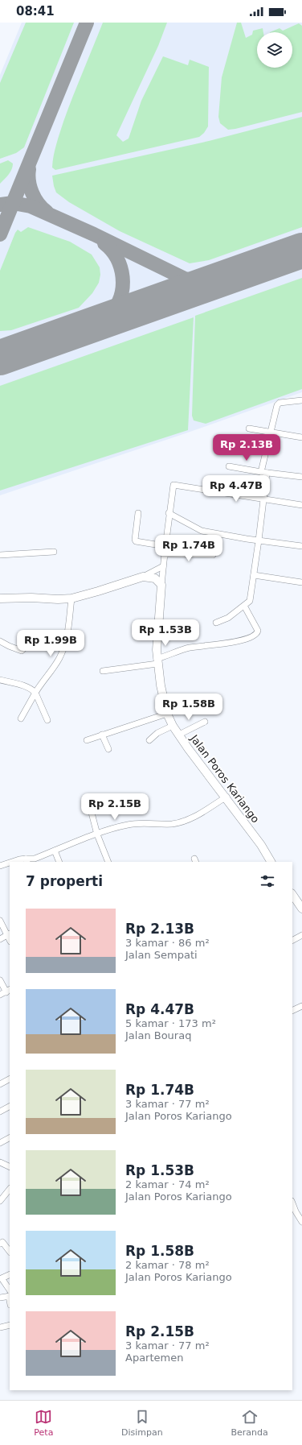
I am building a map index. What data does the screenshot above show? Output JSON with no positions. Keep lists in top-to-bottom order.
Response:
{
  "streets": {
    "main road": ["Jalan Poros Kariango"]
  },
  "page": {
    "status": "08:41",
    "price": [
      "Rp 2.13B",
      "Rp 4.47B",
      "Rp 1.74B",
      "Rp 1.53B",
      "Rp 1.99B",
      "Rp 1.58B",
      "Rp 2.15B"
    ],
    "heading": "7 properti",
    "list": [
      {
        "name": "Rp 2.13B",
        "note": "3 kamar · 86 m² · Jalan Sempati"
      },
      {
        "name": "Rp 4.47B",
        "note": "5 kamar · 173 m² · Jalan Bouraq"
      },
      {
        "name": "Rp 1.74B",
        "note": "3 kamar · 77 m² · Jalan Poros Kariango"
      },
      {
        "name": "Rp 1.53B",
        "note": "2 kamar · 74 m² · Jalan Poros Kariango"
      },
      {
        "name": "Rp 1.58B",
        "note": "2 kamar · 78 m² · Jalan Poros Kariango"
      },
      {
        "name": "Rp 2.15B",
        "note": "3 kamar · 77 m² · Apartemen"
      }
    ],
    "tabs": ["Peta", "Disimpan", "Beranda"]
  }
}
